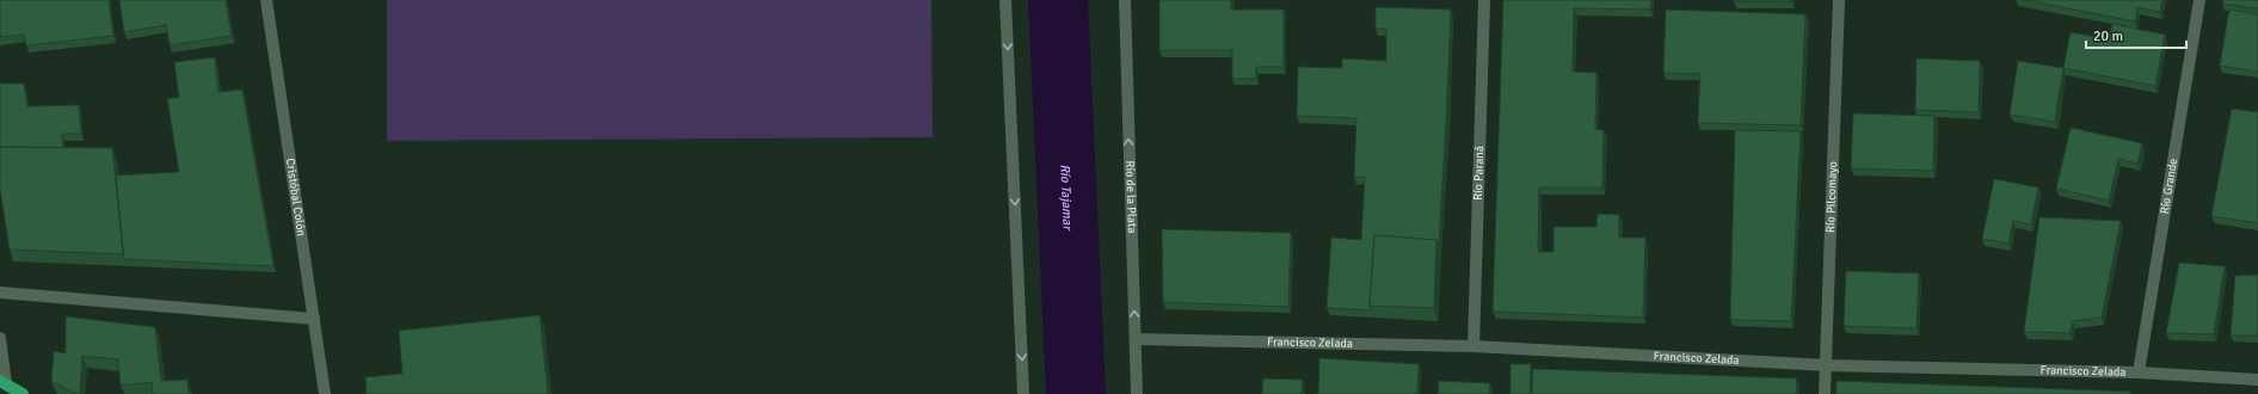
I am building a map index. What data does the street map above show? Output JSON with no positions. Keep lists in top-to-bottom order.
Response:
{
  "streets": {
    "street": [
      "Río Paraná",
      "Río Grande",
      "Cristóbal Colón",
      "Río de la Plata",
      "Río Pilcomayo",
      "Francisco Zelada"
    ]
  },
  "crossings": [
    ["Río Paraná", "Francisco Zelada"],
    ["Río Grande", "Francisco Zelada"],
    ["Río de la Plata", "Francisco Zelada"],
    ["Río Pilcomayo", "Francisco Zelada"]
  ],
  "one_way": ["Río de la Plata"],
  "water": ["Río Tajamar"],
  "scale_bar": "20 m"
}
